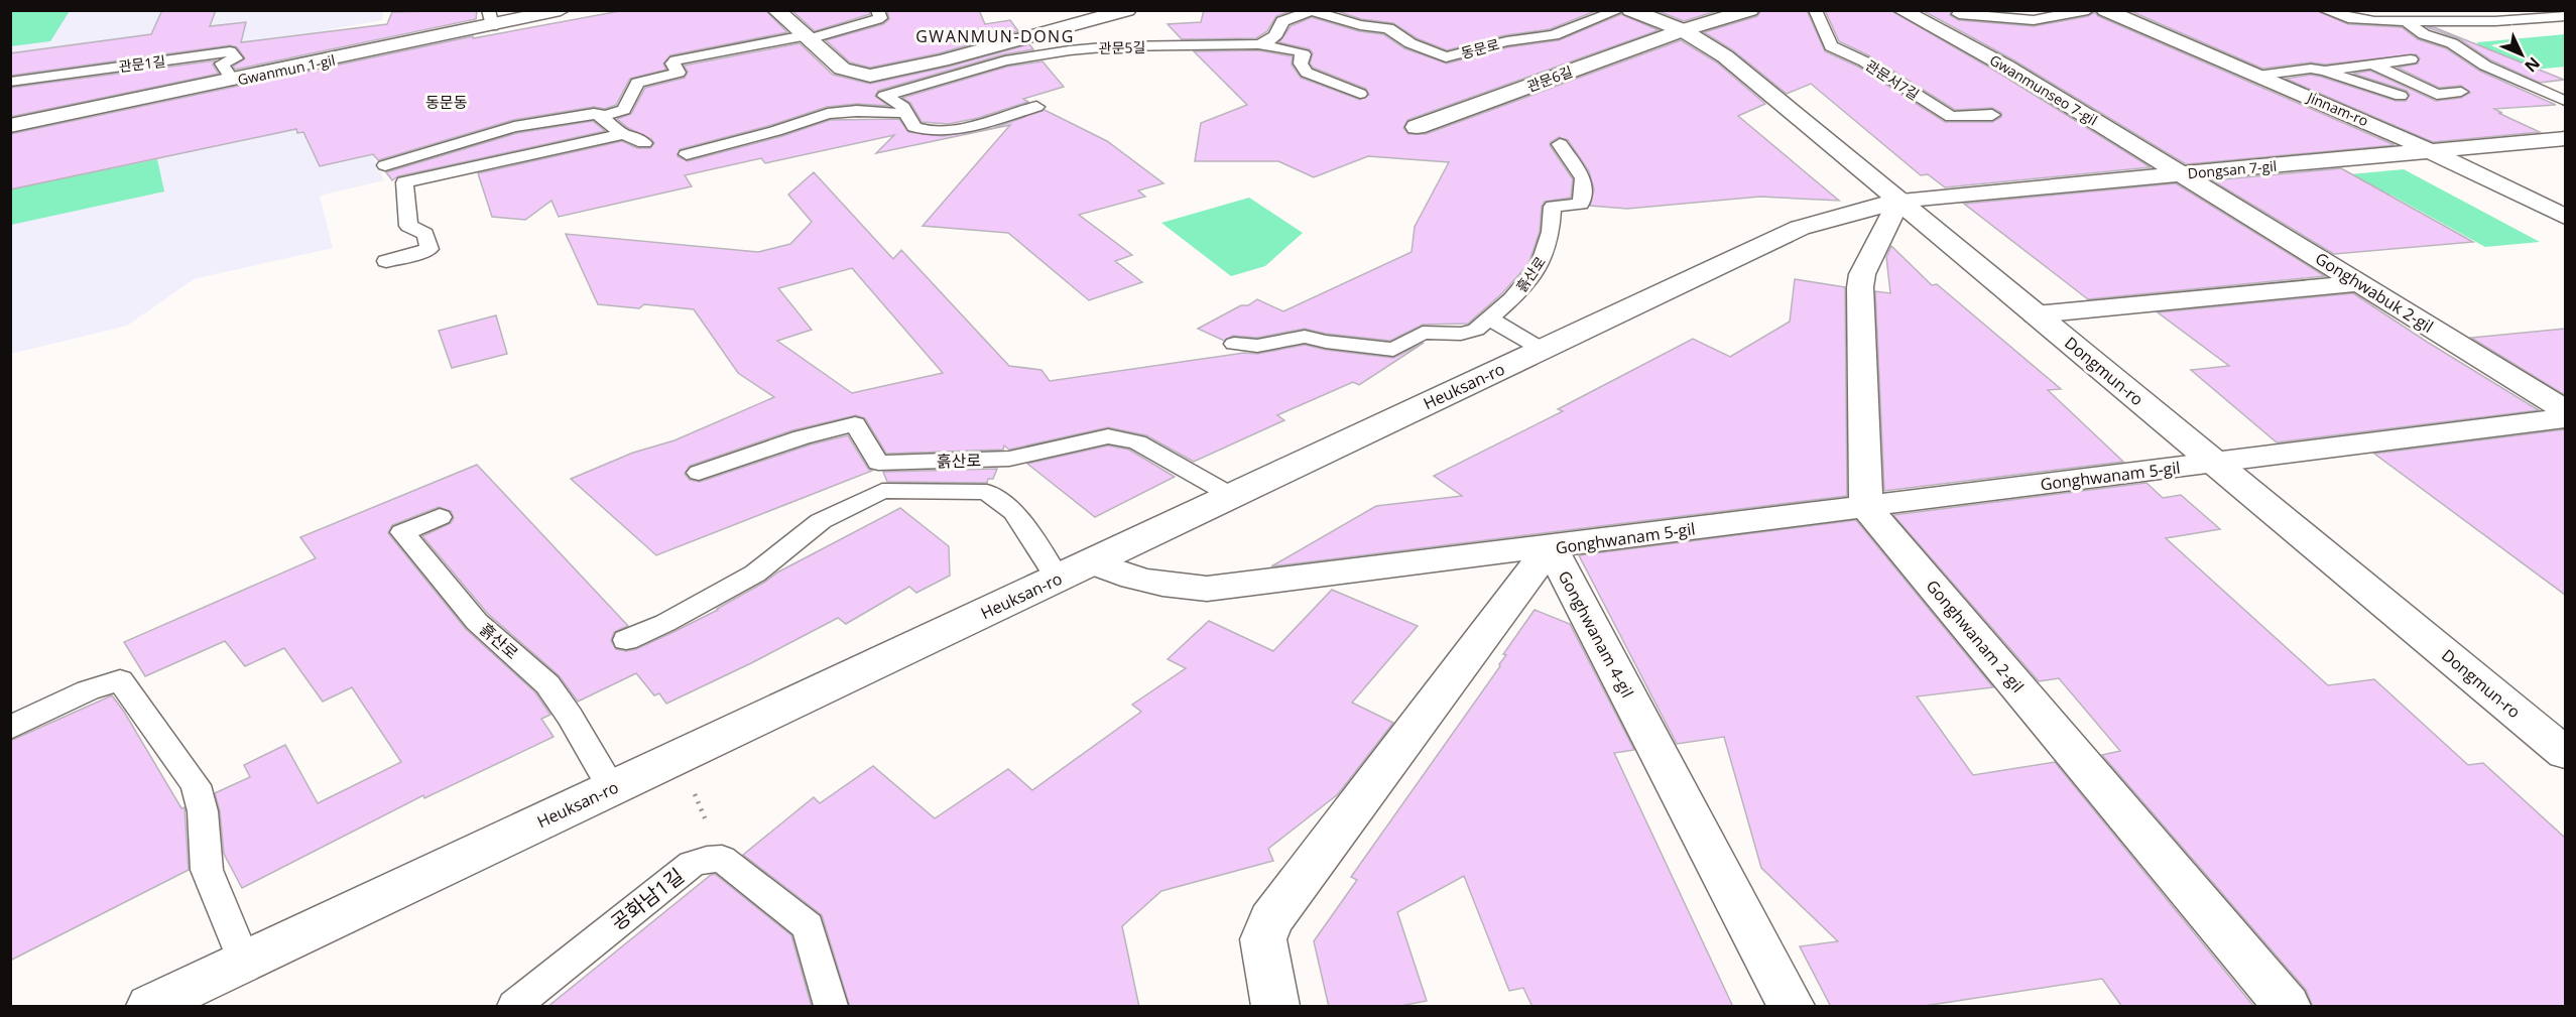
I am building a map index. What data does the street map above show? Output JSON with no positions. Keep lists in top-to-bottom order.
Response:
{
  "streets": {
    "street": [
      "Gwanmun 1-gil",
      "관문6길",
      "Gwanmunseo 7-gil",
      "Jinnam-ro",
      "Dongsan 7-gil",
      "Gonghwabuk 2-gil",
      "Dongmun-ro",
      "Heuksan-ro",
      "Gonghwanam 5-gil",
      "Gonghwanam 4-gil",
      "Gonghwanam 2-gil"
    ],
    "lane": [
      "관문5길",
      "동문로",
      "관문1길",
      "관문서7길",
      "흙산로",
      "공화남1길"
    ]
  },
  "crossings": [
    ["관문1길", "Gwanmun 1-gil"],
    ["관문6길", "Dongmun-ro"],
    ["Gwanmunseo 7-gil", "Dongsan 7-gil"],
    ["Gwanmunseo 7-gil", "Gonghwabuk 2-gil"],
    ["Jinnam-ro", "Dongsan 7-gil"],
    ["Dongsan 7-gil", "Gonghwabuk 2-gil"],
    ["Dongsan 7-gil", "Dongmun-ro"],
    ["Dongsan 7-gil", "Heuksan-ro"],
    ["흙산로", "Heuksan-ro"],
    ["Dongmun-ro", "Heuksan-ro"],
    ["Dongmun-ro", "Gonghwanam 5-gil"],
    ["Gonghwanam 5-gil", "Gonghwanam 4-gil"],
    ["Gonghwanam 5-gil", "Gonghwanam 2-gil"]
  ],
  "districts": ["GWANMUN-DONG", "동문동"],
  "north": "bottom right"
}
